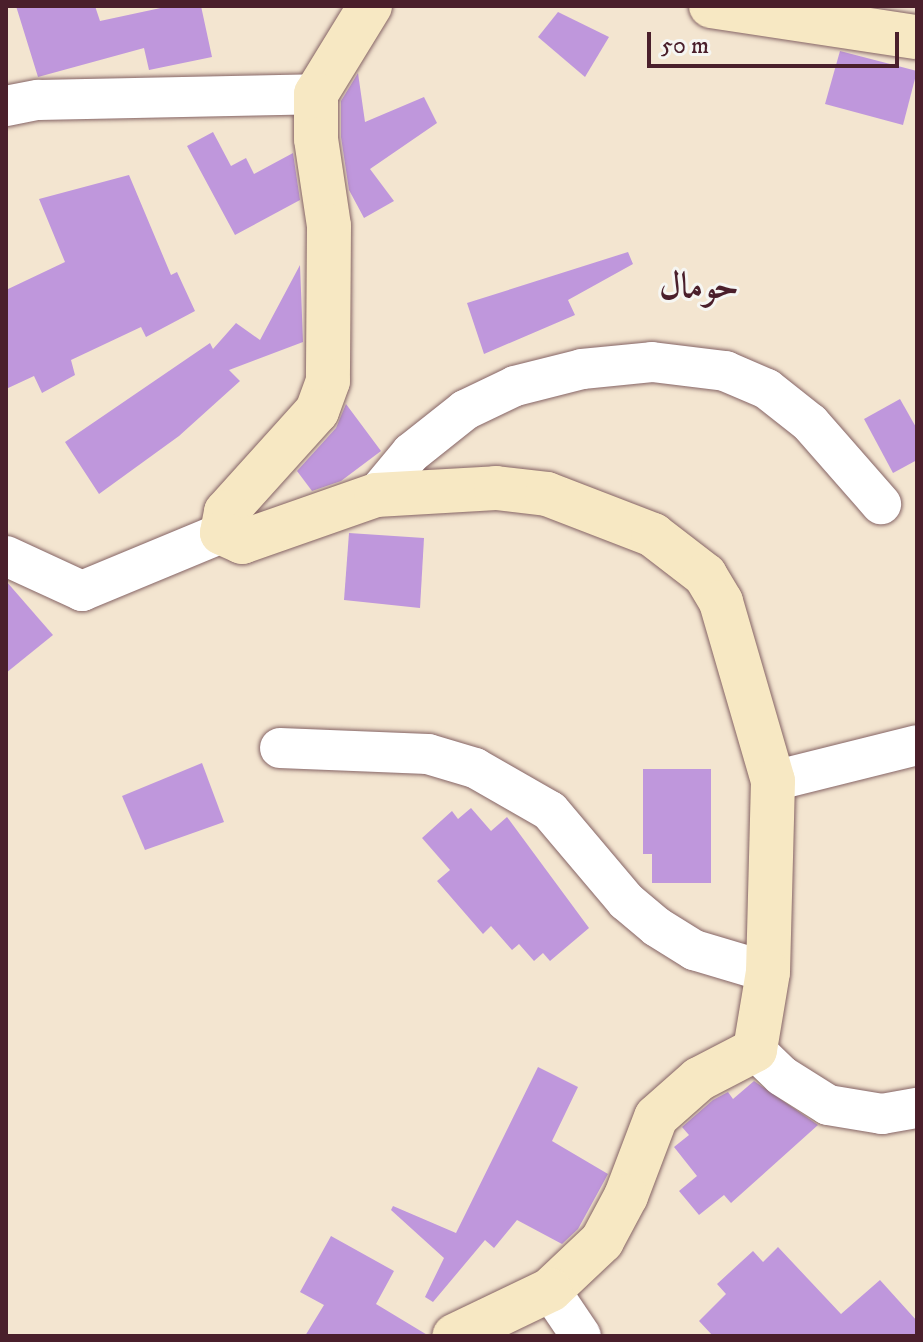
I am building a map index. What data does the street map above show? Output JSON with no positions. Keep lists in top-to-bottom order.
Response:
{
  "districts": ["حومال"],
  "scale_bar": "50 m"
}
